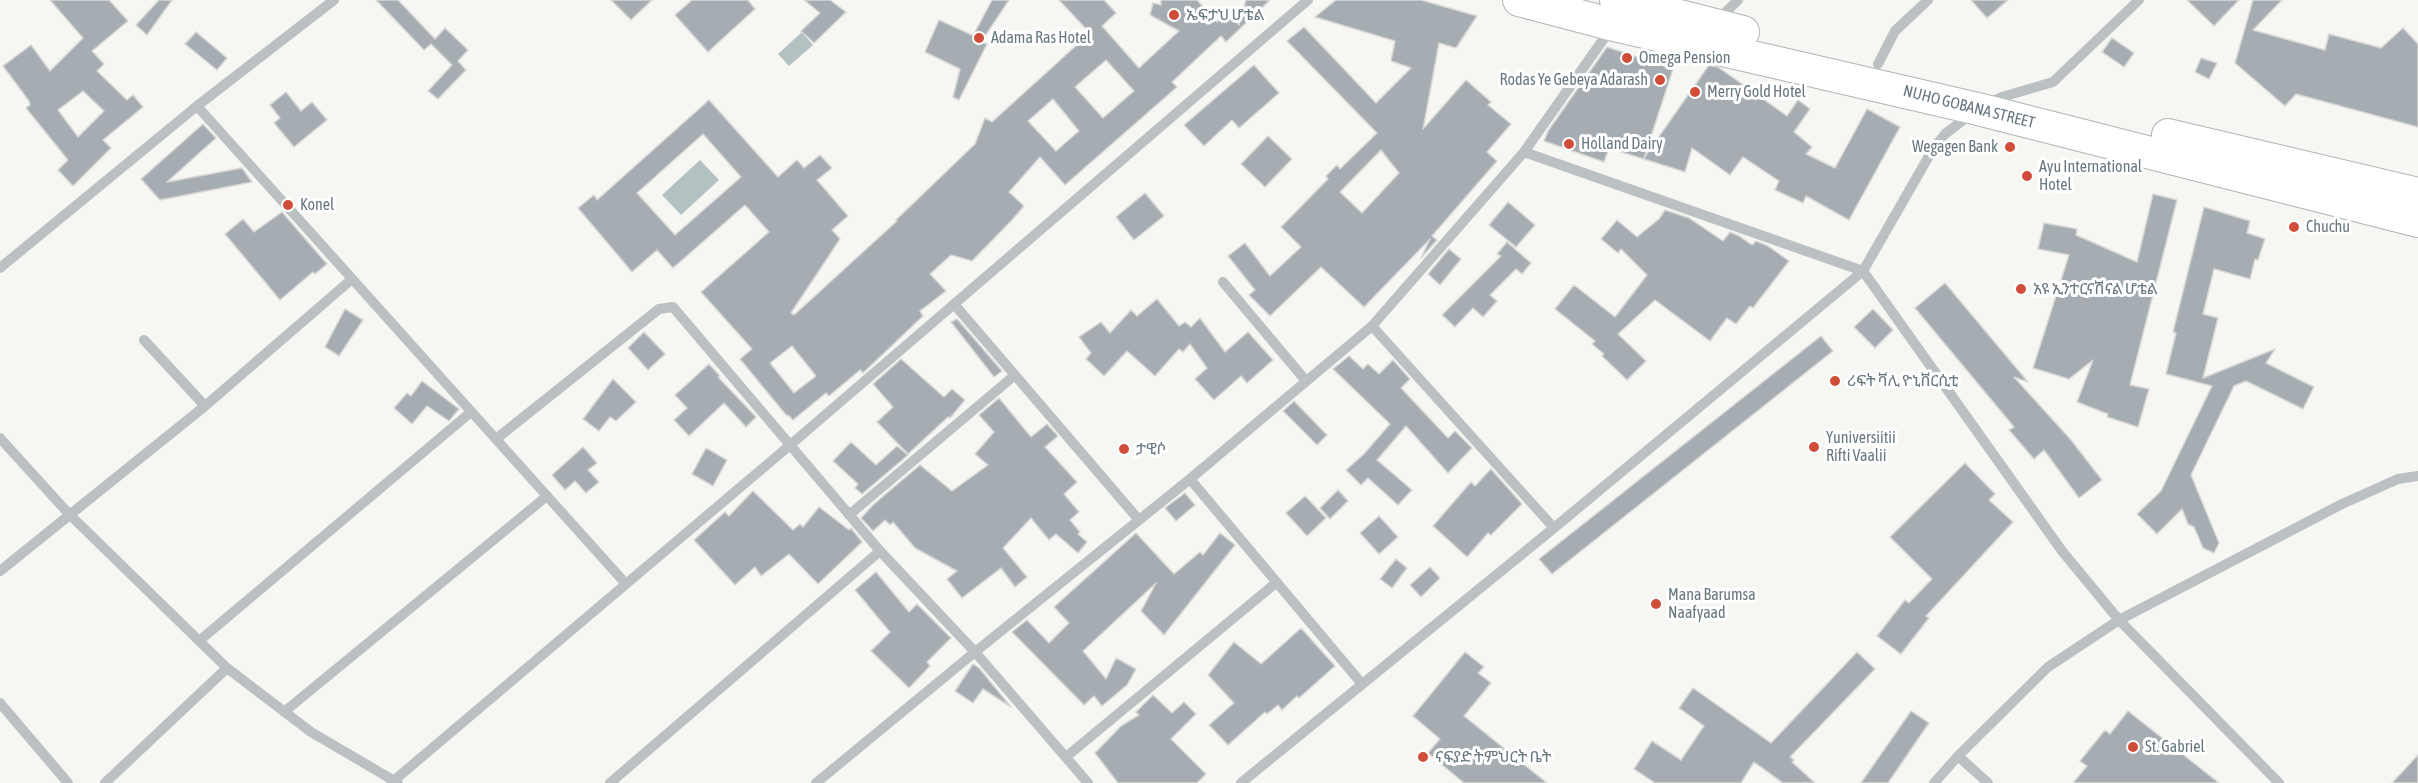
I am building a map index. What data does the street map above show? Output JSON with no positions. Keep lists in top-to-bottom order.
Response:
{
  "streets": {
    "main road": ["NUHO GOBANA STREET"]
  },
  "places": [
    "ኤፍታህ ሆቴል",
    "Adama Ras Hotel",
    "Omega Pension",
    "Rodas Ye Gebeya Adarash",
    "Merry Gold Hotel",
    "Holland Dairy",
    "Wegagen Bank",
    "Ayu International Hotel",
    "Konel",
    "Chuchu",
    "አዩ ኢንተርናሽናል ሆቴል",
    "ሪፍት ቫሊ ዮኒቨርሲቲ",
    "Yuniversiitii Rifti Vaalii",
    "ታዊሶ",
    "Mana Barumsa Naafyaad",
    "St. Gabriel",
    "ናፍያድ ትምህርት ቤት"
  ]
}
